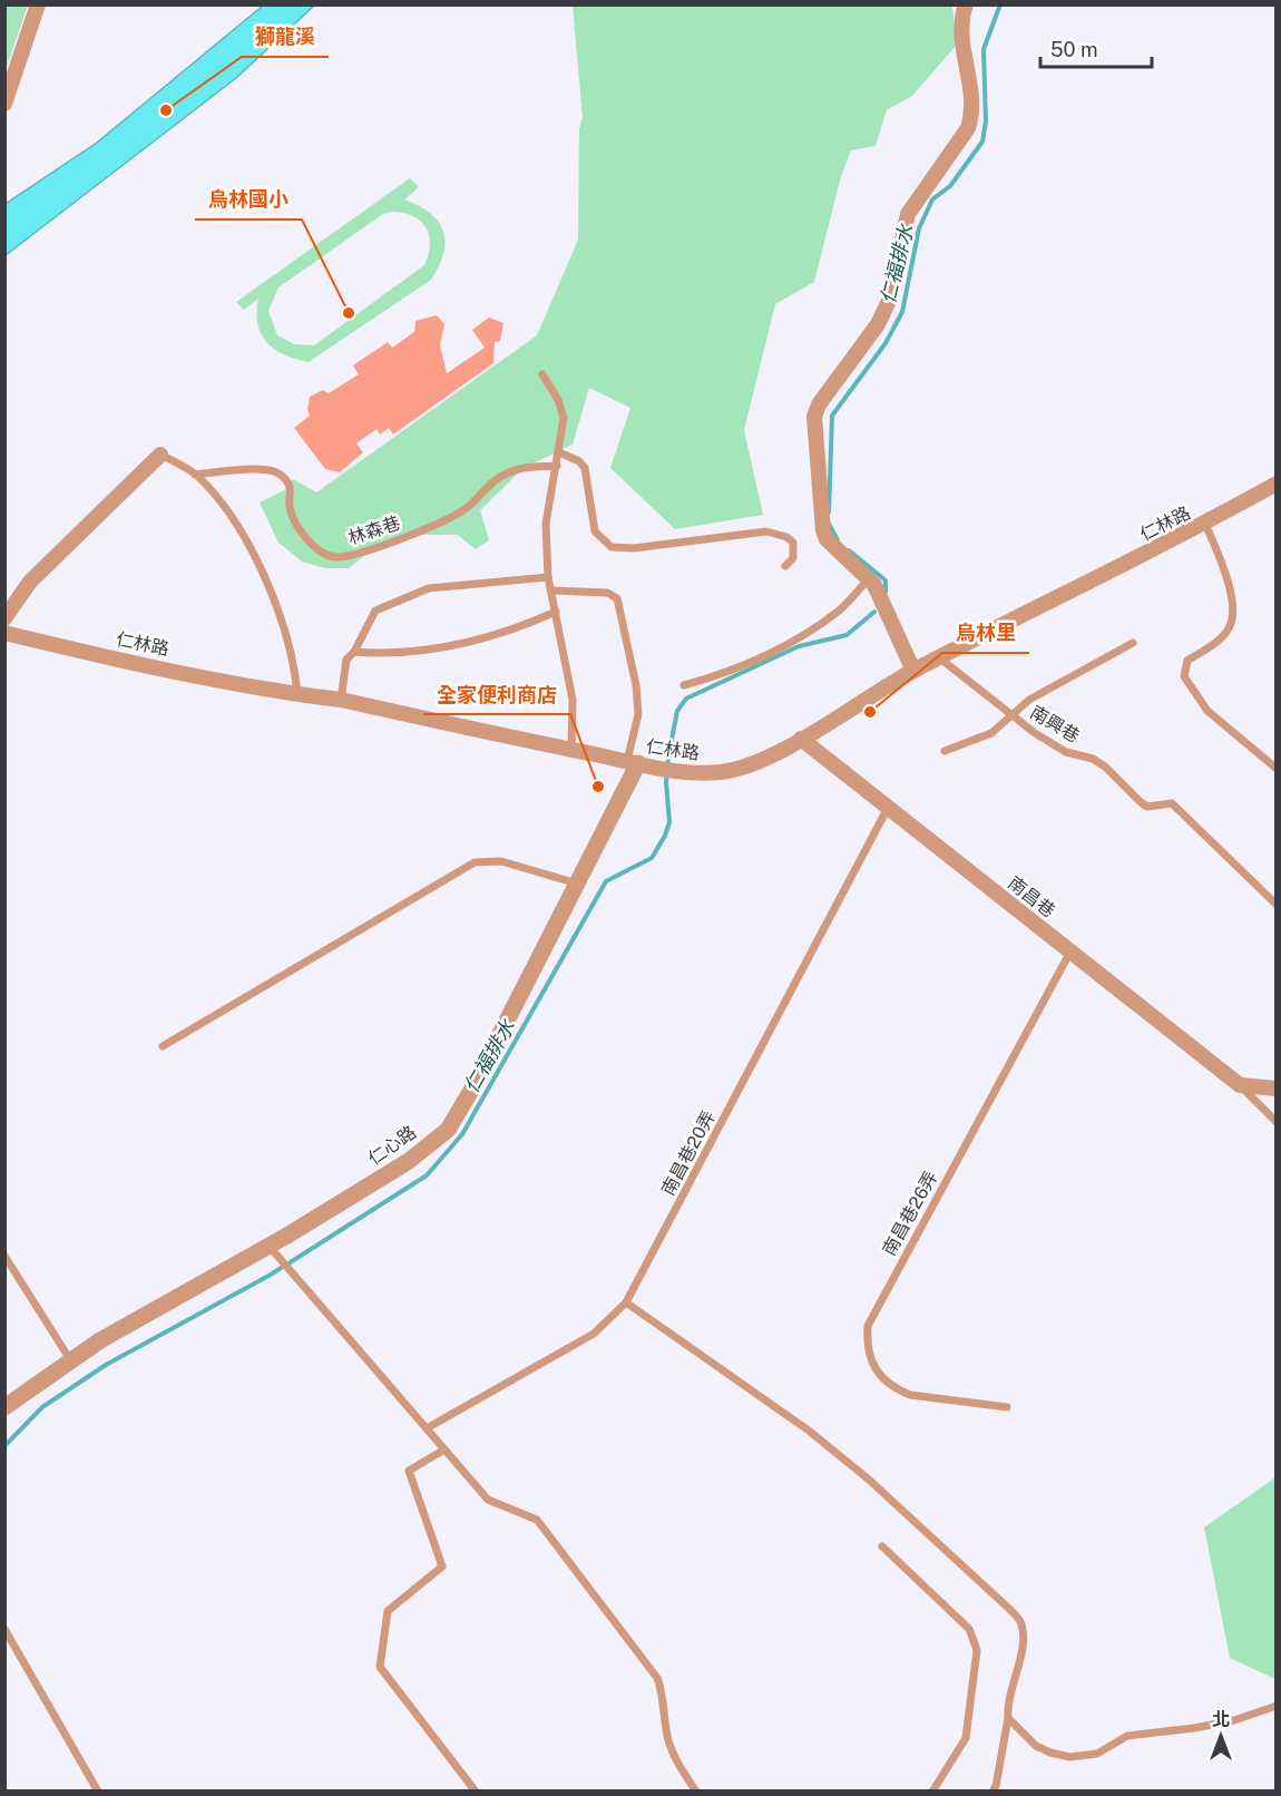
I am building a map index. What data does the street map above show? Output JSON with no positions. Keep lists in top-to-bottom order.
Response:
{
  "streets": {
    "street": ["仁林路", "南昌巷", "仁心路"],
    "lane": [
      "林森巷",
      "南興巷",
      "南昌巷20弄",
      "南昌巷26弄"
    ]
  },
  "crossings": [
    ["仁林路", "南興巷"],
    ["仁林路", "南昌巷"],
    ["仁林路", "仁心路"],
    ["南昌巷", "南昌巷20弄"],
    ["南昌巷", "南昌巷26弄"]
  ],
  "water": ["仁福排水"],
  "places": [
    "獅龍溪",
    "烏林國小",
    "烏林里",
    "全家便利商店"
  ],
  "scale_bar": "50 m",
  "north": "top"
}
